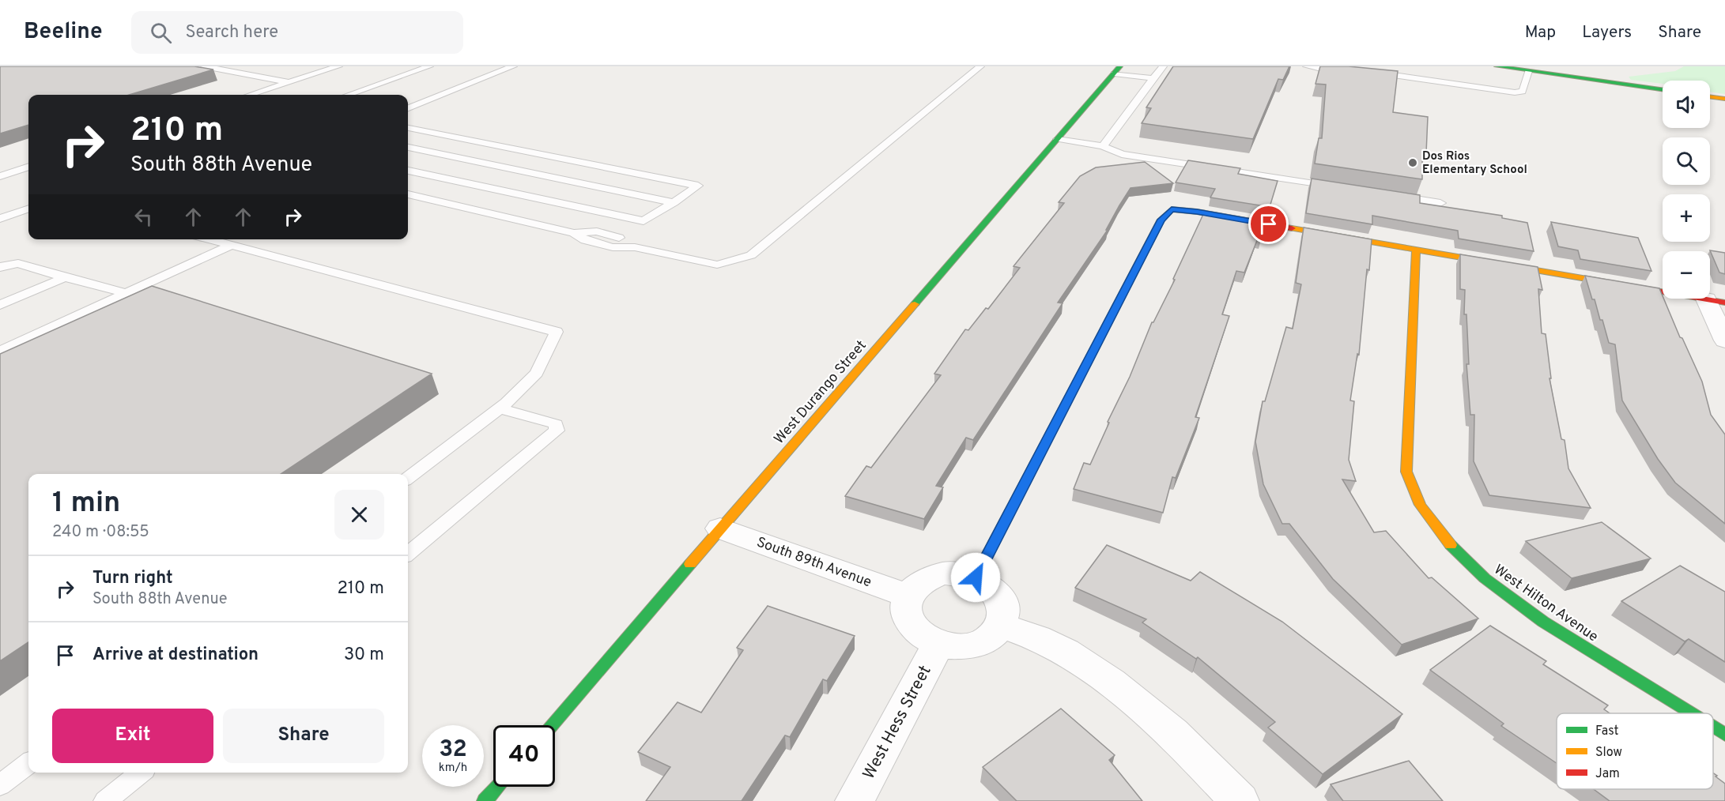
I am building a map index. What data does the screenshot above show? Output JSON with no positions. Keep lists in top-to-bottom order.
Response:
{
  "streets": {
    "street": [
      "West Durango Street",
      "South 89th Avenue",
      "West Hilton Avenue",
      "West Hess Street"
    ]
  },
  "crossings": [
    ["West Durango Street", "South 89th Avenue"],
    ["South 89th Avenue", "West Hess Street"]
  ],
  "places": ["Dos Rios Elementary School"],
  "legend": ["Fast", "Slow", "Jam"],
  "page": {
    "header": "Beeline",
    "search": "Search here",
    "nav": ["Map", "Layers", "Share"],
    "map_buttons": ["+", "−"],
    "turn": ["210 m", "South 88th Avenue"],
    "heading": ["1 min", "240 m · 08:55"],
    "list": [
      {
        "name": "Turn right",
        "note": "South 88th Avenue",
        "value": "210 m"
      },
      {
        "name": "Arrive at destination",
        "value": "30 m"
      }
    ],
    "buttons": ["Exit", "Share"],
    "speed": "32 km/h",
    "limit": "40"
  }
}
